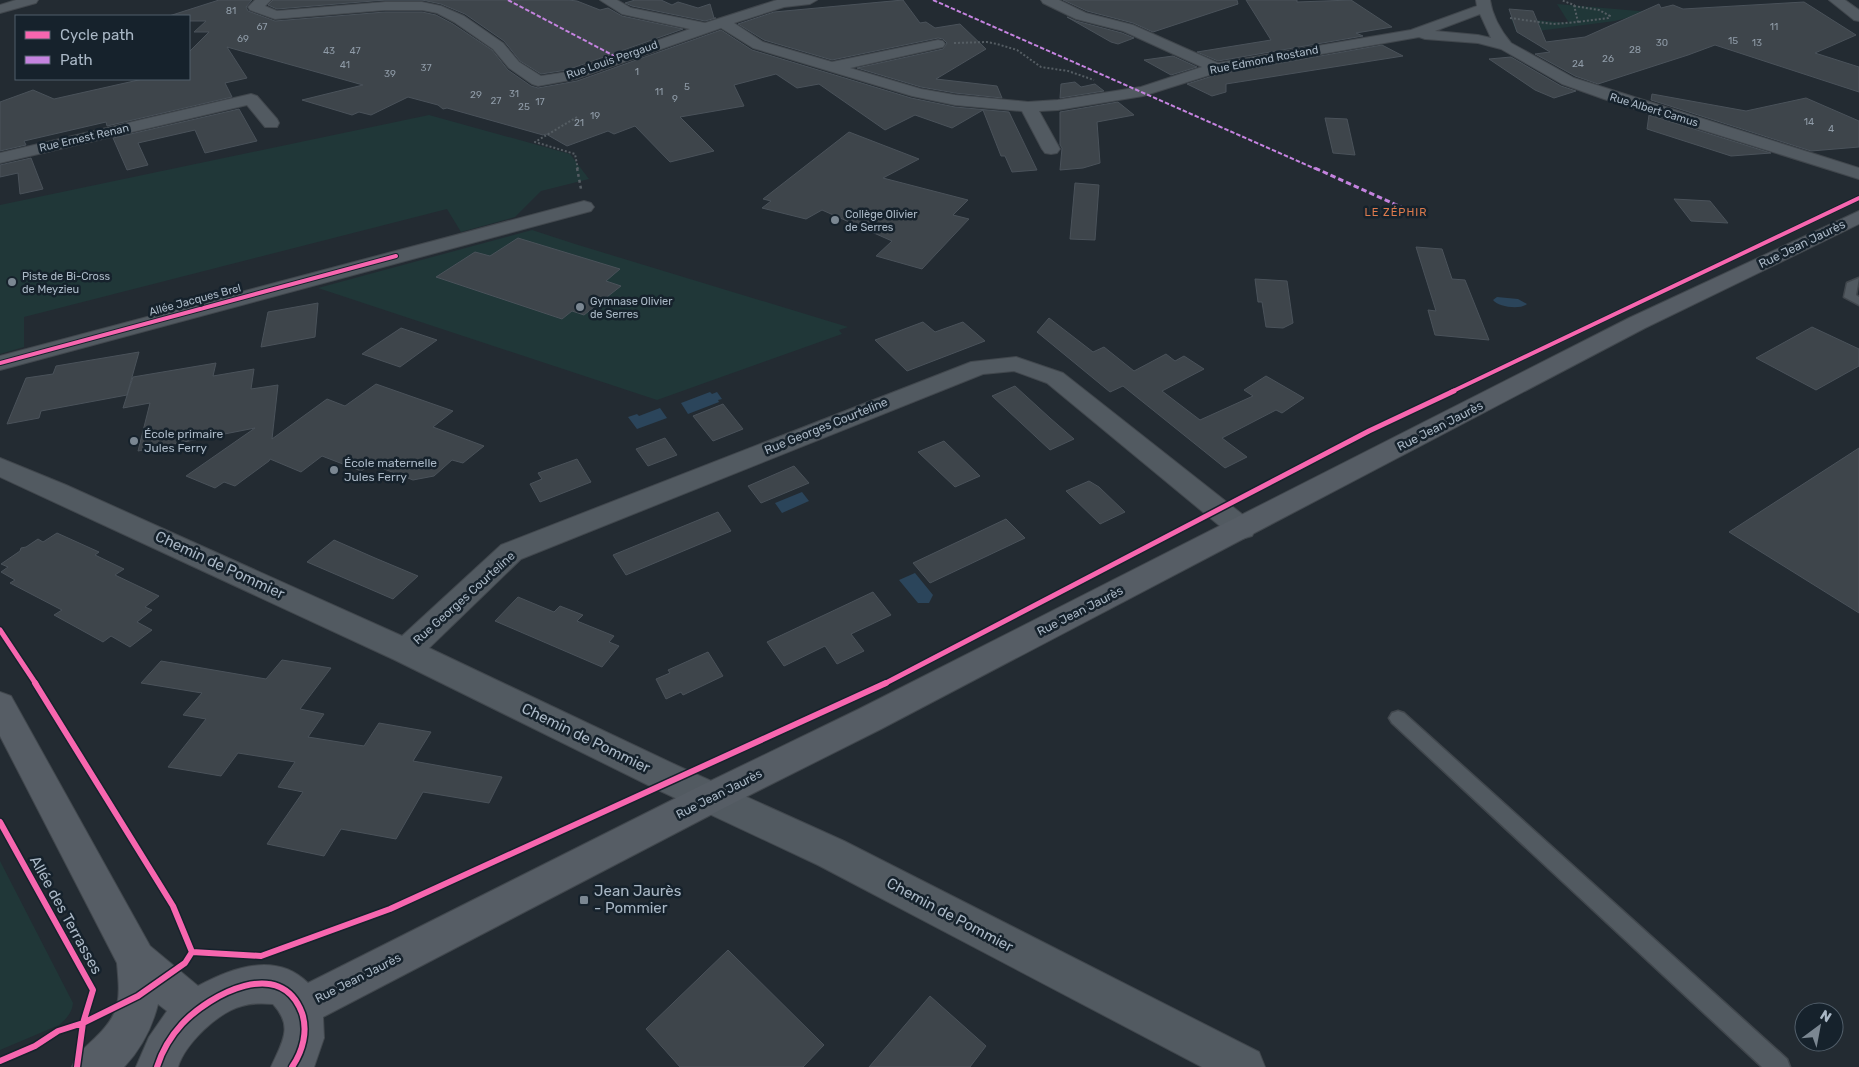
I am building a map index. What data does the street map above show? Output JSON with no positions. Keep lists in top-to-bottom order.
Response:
{
  "streets": {
    "main road": ["Rue Jean Jaurès"],
    "street": [
      "Rue Louis Pergaud",
      "Rue Edmond Rostand",
      "Rue Albert Camus",
      "Rue Ernest Renan",
      "Allée Jacques Brel",
      "Rue Georges Courteline",
      "Chemin de Pommier"
    ],
    "cycle path": ["Allée des Terrasses"]
  },
  "crossings": [
    ["Rue Edmond Rostand", "Rue Albert Camus"],
    ["Rue Jean Jaurès", "Rue Georges Courteline"],
    ["Rue Jean Jaurès", "Chemin de Pommier"],
    ["Rue Georges Courteline", "Chemin de Pommier"]
  ],
  "districts": ["LE ZÉPHIR"],
  "places": {
    "other": [
      "Collège Olivier de Serres",
      "Piste de Bi-Cross de Meyzieu",
      "Gymnase Olivier de Serres",
      "École primaire Jules Ferry",
      "École maternelle Jules Ferry"
    ],
    "transit": ["Jean Jaurès - Pommier"]
  },
  "house_numbers": [
    "81",
    "67",
    "11",
    "69",
    "15",
    "30",
    "13",
    "28",
    "43",
    "47",
    "26",
    "24",
    "41",
    "37",
    "1",
    "39",
    "5",
    "11",
    "31",
    "29",
    "9",
    "27",
    "17",
    "25",
    "19",
    "14",
    "21",
    "4"
  ],
  "legend": ["Cycle path", "Path"],
  "north": "top right"
}
